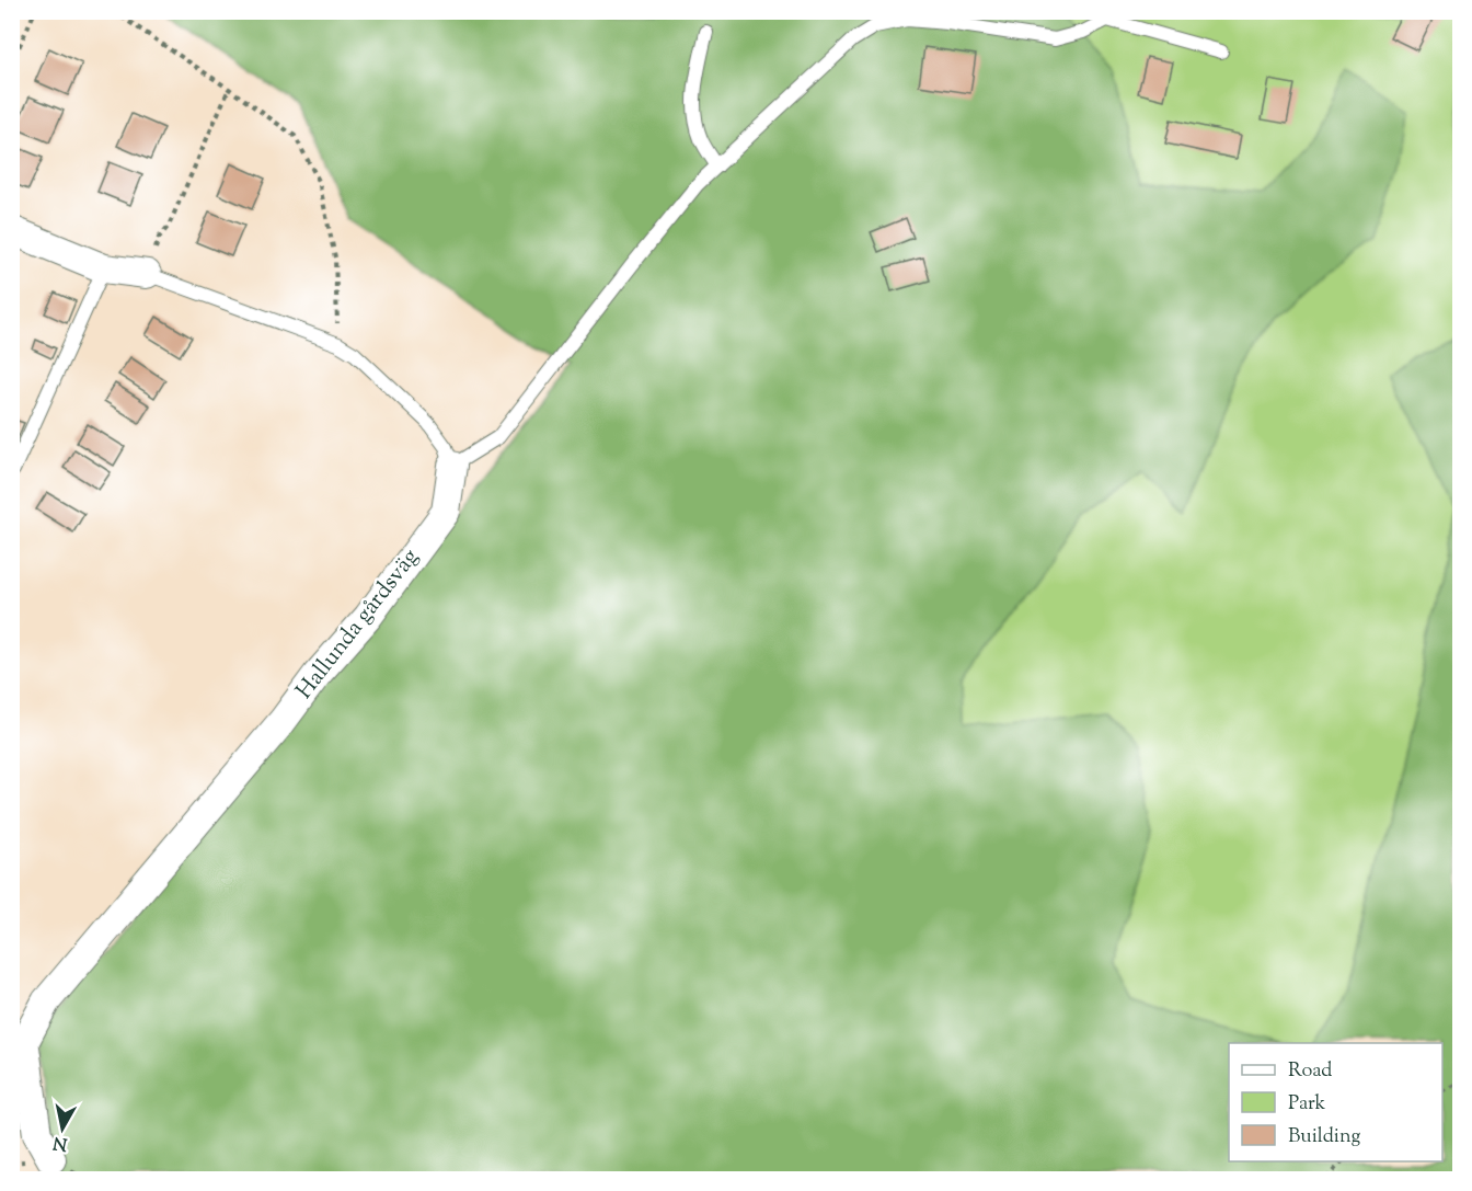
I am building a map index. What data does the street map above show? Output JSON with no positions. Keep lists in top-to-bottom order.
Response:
{
  "streets": {
    "street": ["Hallunda gårdsväg"]
  },
  "legend": ["Road", "Park", "Building"],
  "north": "bottom"
}
